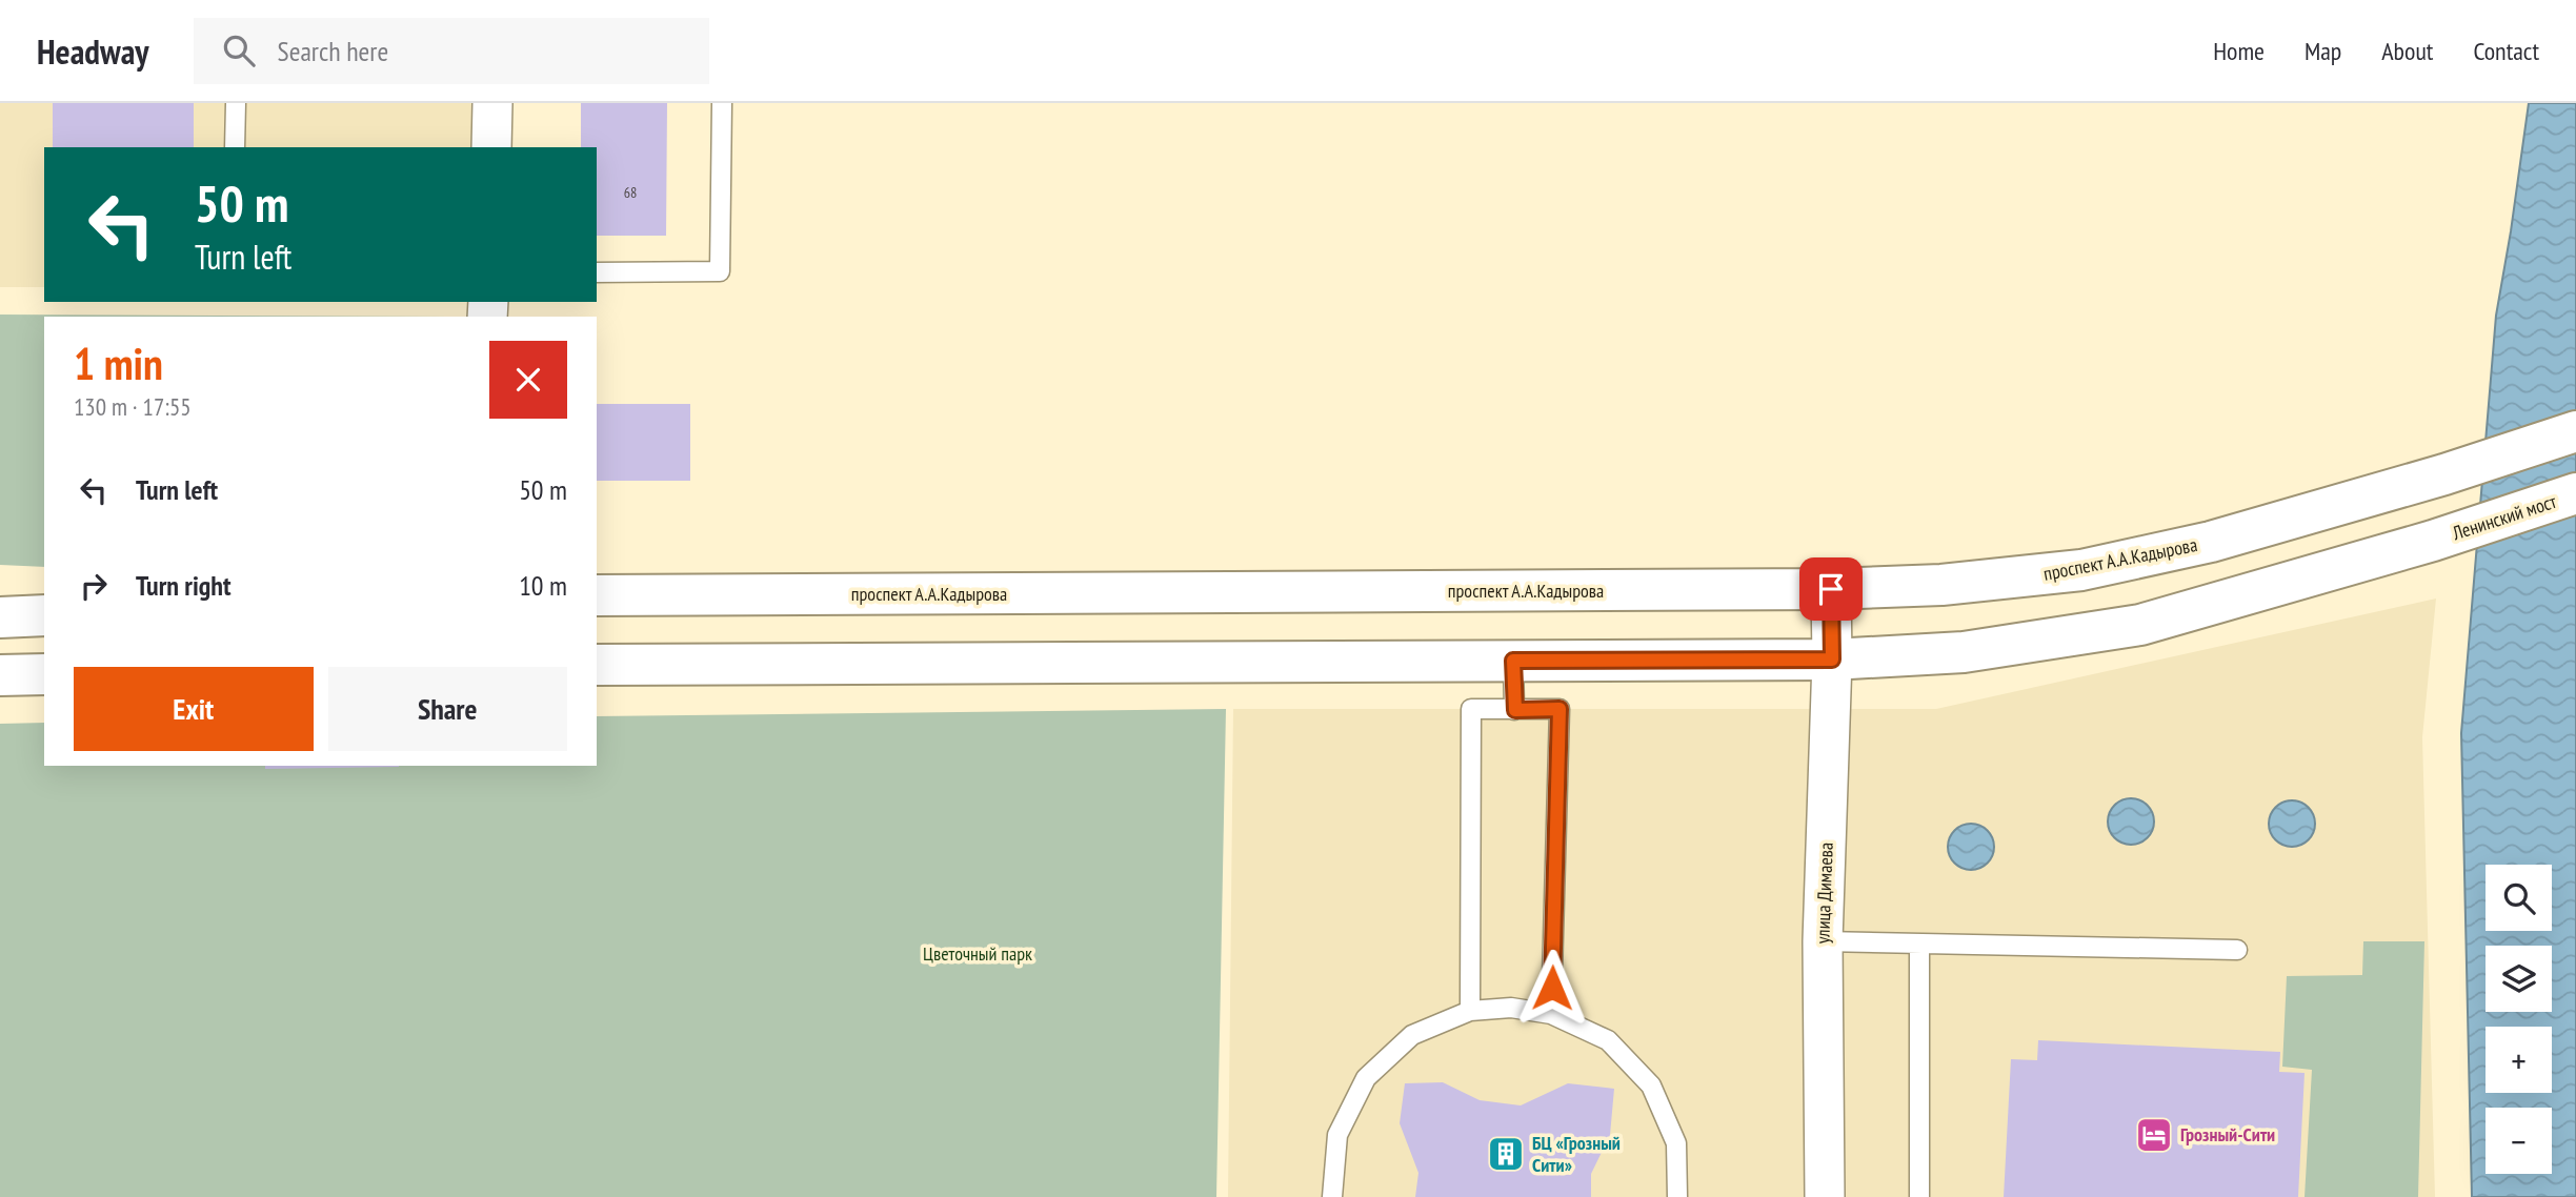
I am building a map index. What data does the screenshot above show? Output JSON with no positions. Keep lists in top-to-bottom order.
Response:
{
  "streets": {
    "main road": ["Ленинский мост", "проспект А.А.Кадырова"],
    "street": ["улица Димаева"]
  },
  "crossings": [
    ["Ленинский мост", "улица Димаева"],
    ["проспект А.А.Кадырова", "улица Димаева"]
  ],
  "parks": ["Цветочный парк"],
  "places": {
    "hotel": ["Грозный-Сити"],
    "building": ["БЦ «Грозный Сити»"]
  },
  "house_numbers": ["68"],
  "page": {
    "header": "Headway",
    "search": "Search here",
    "nav": [
      "Home",
      "Map",
      "About",
      "Contact"
    ],
    "turn": ["50 m", "Turn left"],
    "heading": ["1 min", "130 m · 17:55"],
    "list": [
      {
        "name": "Turn left",
        "value": "50 m"
      },
      {
        "name": "Turn right",
        "value": "10 m"
      }
    ],
    "buttons": ["Exit", "Share"],
    "map_buttons": ["+", "−"]
  }
}
